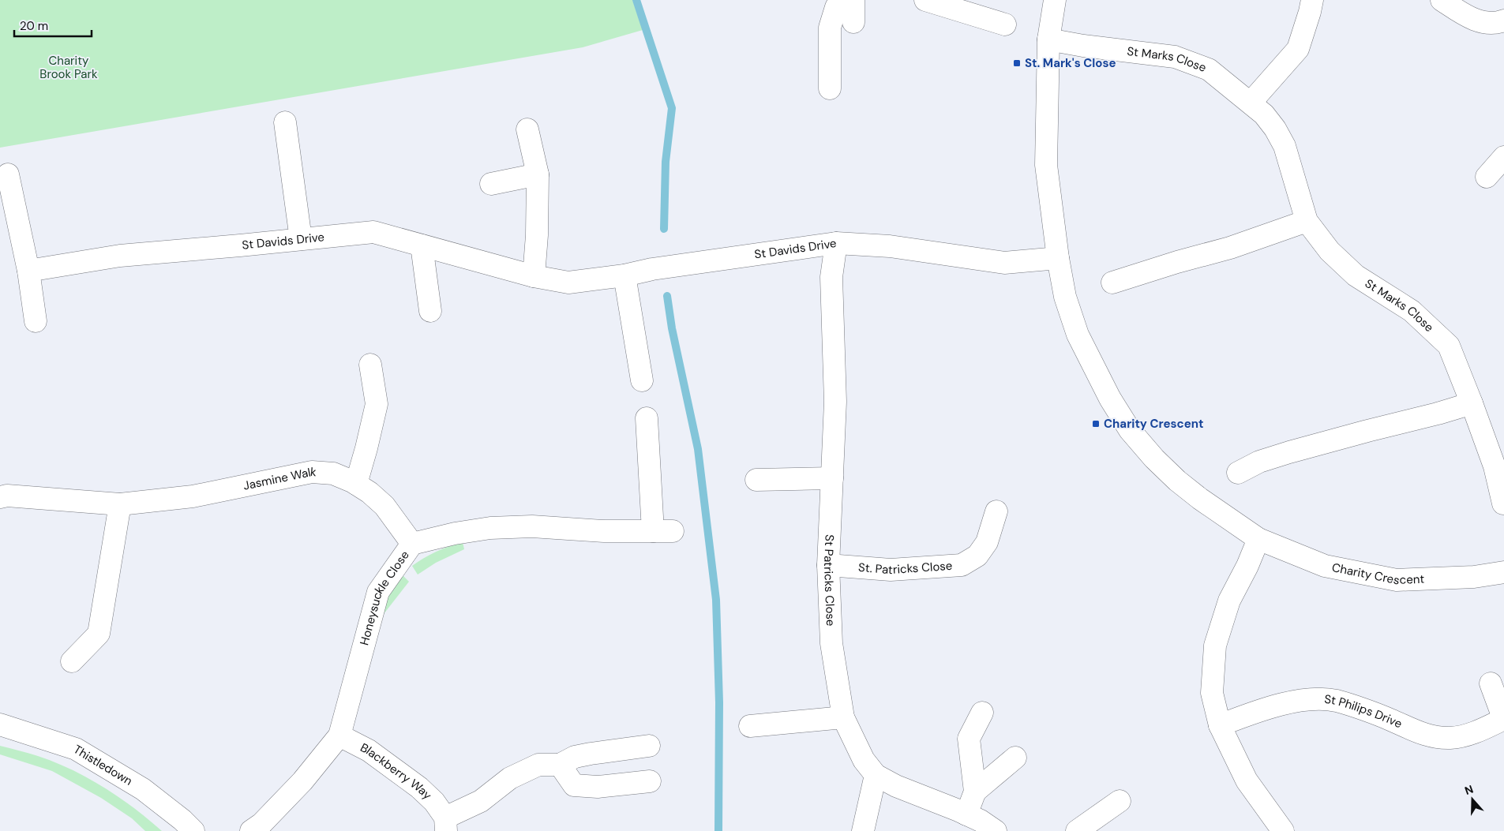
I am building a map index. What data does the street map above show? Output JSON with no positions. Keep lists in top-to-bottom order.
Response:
{
  "streets": {
    "street": [
      "St Marks Close",
      "St Davids Drive",
      "Jasmine Walk",
      "St. Patricks Close",
      "Charity Crescent",
      "St Patricks Close",
      "Honeysuckle Close",
      "St Philips Drive",
      "Thistledown",
      "Blackberry Way"
    ]
  },
  "crossings": [
    ["St Marks Close", "Charity Crescent"],
    ["St Davids Drive", "Charity Crescent"],
    ["St Davids Drive", "St Patricks Close"],
    ["Jasmine Walk", "Honeysuckle Close"],
    ["St. Patricks Close", "St Patricks Close"],
    ["Honeysuckle Close", "Blackberry Way"]
  ],
  "parks": ["Charity Brook Park"],
  "places": {
    "transit": ["St. Mark's Close", "Charity Crescent"]
  },
  "scale_bar": "20 m",
  "north": "top"
}
